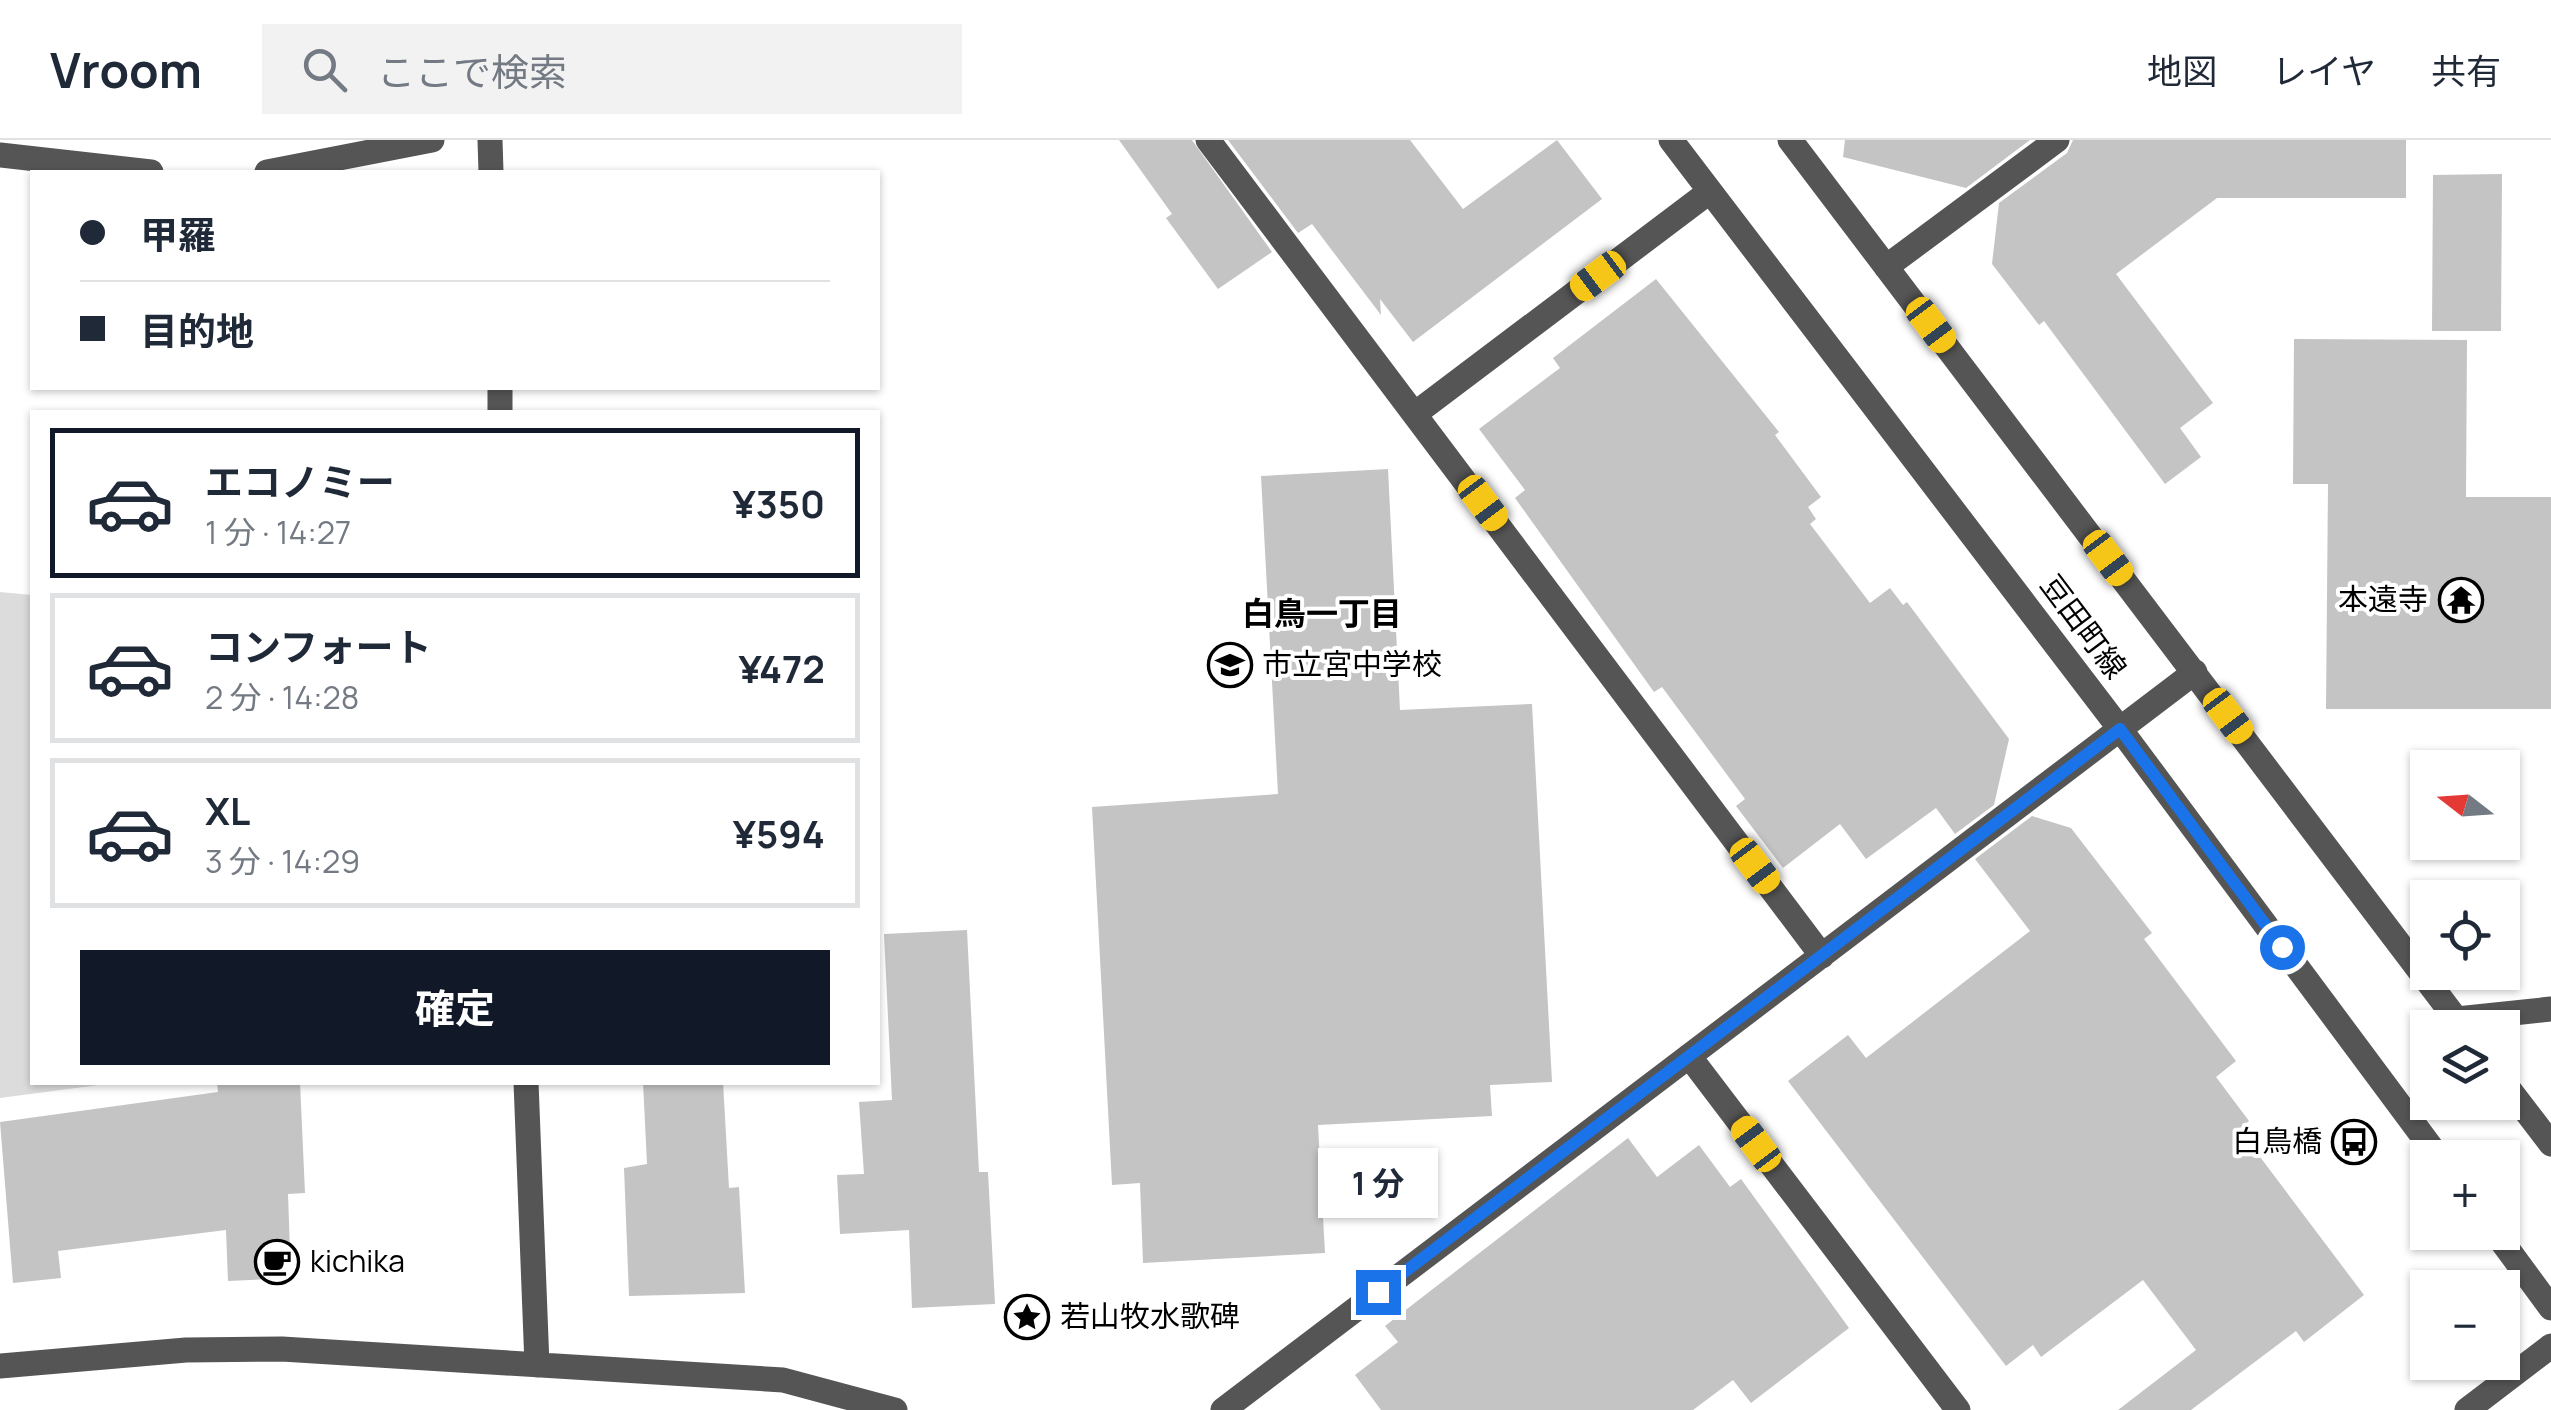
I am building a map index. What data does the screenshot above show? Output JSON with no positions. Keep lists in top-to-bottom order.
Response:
{
  "streets": {
    "street": ["豆田町線"]
  },
  "districts": ["白鳥一丁目"],
  "places": {
    "temple": ["本遠寺"],
    "school or university": ["市立宮中学校"],
    "bus stop": ["白鳥橋"],
    "cafe": ["kichika"],
    "place": ["若山牧水歌碑"]
  },
  "north": "left",
  "page": {
    "header": "Vroom",
    "search": "ここで検索",
    "nav": ["地図", "レイヤ", "共有"],
    "banner": ["甲羅", "目的地"],
    "list": [
      {
        "name": "エコノミー",
        "note": "1 分 · 14:27",
        "value": "¥350"
      },
      {
        "name": "コンフォート",
        "note": "2 分 · 14:28",
        "value": "¥472"
      },
      {
        "name": "XL",
        "note": "3 分 · 14:29",
        "value": "¥594"
      }
    ],
    "map_buttons": ["+", "−"],
    "buttons": "確定",
    "bubble": "1 分"
  }
}
